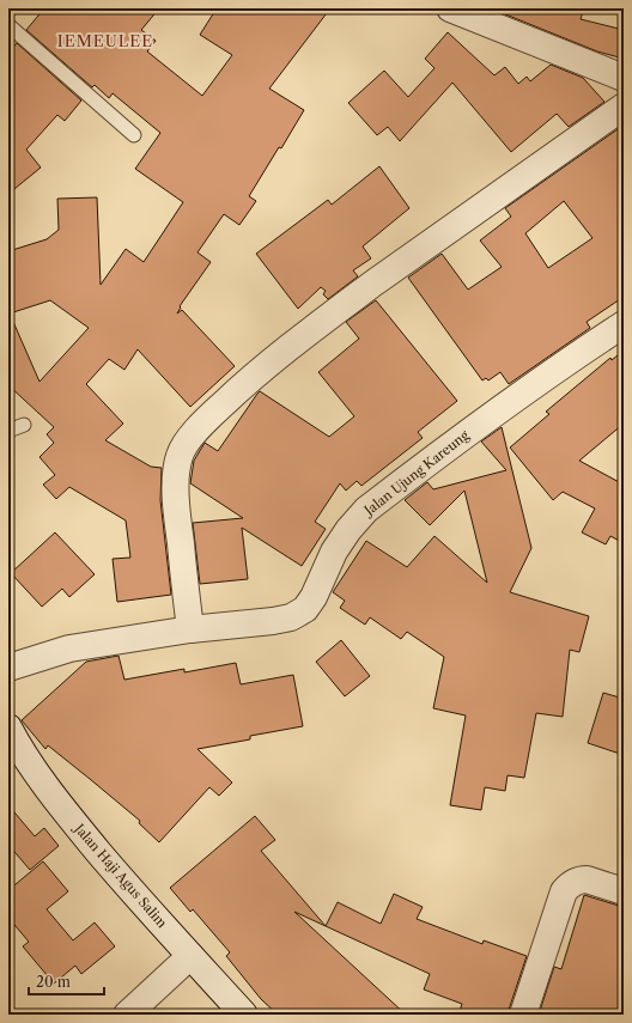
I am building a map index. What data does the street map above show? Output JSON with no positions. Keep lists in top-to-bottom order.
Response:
{
  "streets": {
    "street": ["Jalan Ujung Kareung", "Jalan Haji Agus Salim"]
  },
  "districts": ["IEMEULEE"],
  "scale_bar": "20 m"
}
